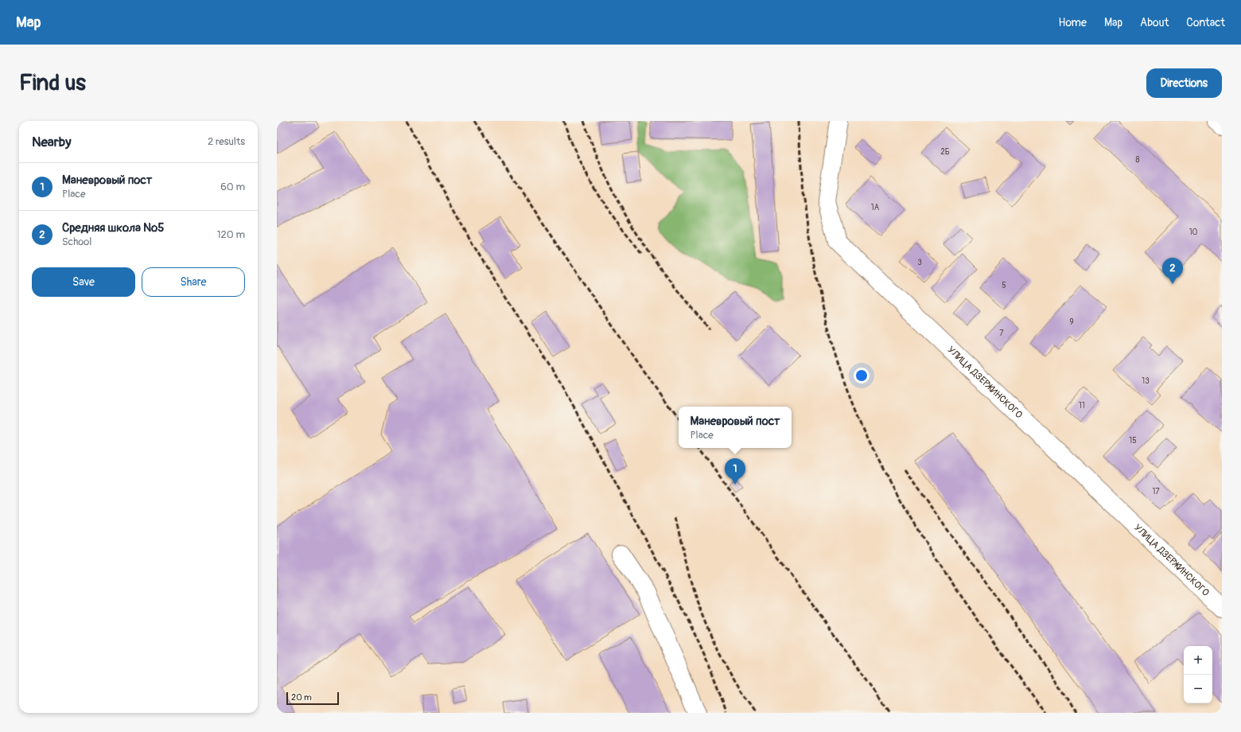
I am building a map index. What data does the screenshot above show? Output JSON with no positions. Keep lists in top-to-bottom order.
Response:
{
  "streets": {
    "street": ["УЛИЦА ДЗЕРЖИНСКОГО"]
  },
  "house_numbers": [
    "2Б",
    "8",
    "1А",
    "10",
    "3",
    "5",
    "9",
    "7",
    "13",
    "11",
    "15",
    "17"
  ],
  "scale_bar": "20 m",
  "page": {
    "header": "Map",
    "nav": [
      "Home",
      "Map",
      "About",
      "Contact"
    ],
    "buttons": [
      "Directions",
      ["Save", "Share"]
    ],
    "title": "Find us",
    "heading": ["Nearby", "2 results"],
    "list": [
      {
        "mark": "1",
        "name": "Маневровый пост",
        "note": "Place",
        "value": "60 m"
      },
      {
        "mark": "2",
        "name": "Средняя школа №5",
        "note": "School",
        "value": "120 m"
      }
    ],
    "pins": ["2", "1"],
    "popup": ["Маневровый пост", "Place"],
    "map_buttons": ["+", "−"],
    "scale": "20 m"
  }
}
